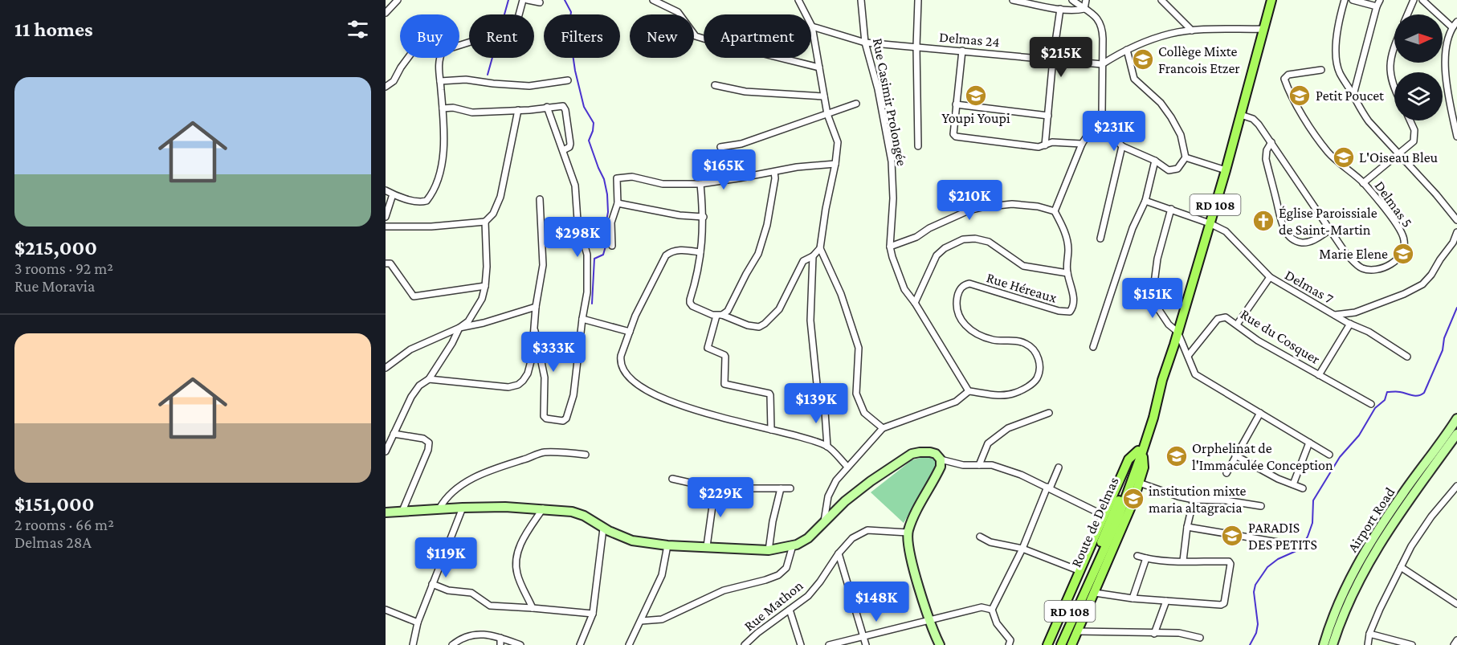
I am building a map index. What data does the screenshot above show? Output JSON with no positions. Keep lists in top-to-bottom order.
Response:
{
  "streets": {
    "main road": ["RD 108", "Airport Road", "Route de Delmas"],
    "street": [
      "Delmas 24",
      "Rue Casimir Prolongée",
      "Delmas 5",
      "Delmas 7",
      "Rue Héreaux",
      "Rue du Cosquer",
      "Rue Mathon"
    ]
  },
  "crossings": [
    ["Delmas 24", "Rue Casimir Prolongée"],
    ["Rue Casimir Prolongée", "Rue Héreaux"],
    ["Delmas 5", "Route de Delmas"],
    ["Delmas 7", "Route de Delmas"]
  ],
  "places": {
    "school or university": [
      "Collège Mixte Francois Etzer",
      "Youpi Youpi",
      "Petit Poucet",
      "L'Oiseau Bleu",
      "Marie Elene",
      "Orphelinat de l'Immaculée Conception",
      "institution mixte maria altagracia",
      "PARADIS DES PETITS"
    ],
    "church": ["Église Paroissiale de Saint-Martin"]
  },
  "north": "right",
  "page": {
    "heading": "11 homes",
    "chip": [
      "Buy",
      "Rent",
      "Filters",
      "New",
      "Apartment"
    ],
    "price": [
      "$215K",
      "$231K",
      "$165K",
      "$210K",
      "$298K",
      "$151K",
      "$333K",
      "$139K",
      "$229K",
      "$119K",
      "$148K"
    ],
    "list": [
      {
        "name": "$215,000",
        "note": "3 rooms · 92 m² · Rue Moravia"
      },
      {
        "name": "$151,000",
        "note": "2 rooms · 66 m² · Delmas 28A"
      }
    ]
  }
}
